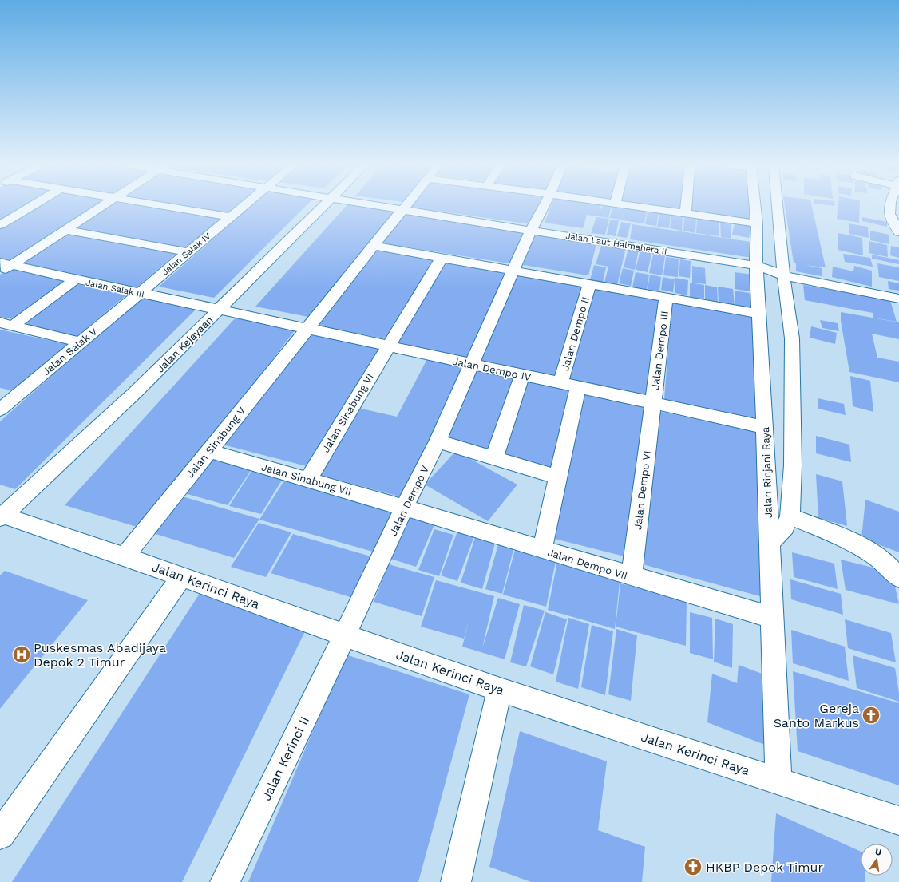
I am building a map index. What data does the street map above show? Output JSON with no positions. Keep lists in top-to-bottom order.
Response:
{
  "streets": {
    "street": [
      "Jalan Laut Halmahera II",
      "Jalan Salak IV",
      "Jalan Salak III",
      "Jalan Dempo II",
      "Jalan Kejayaan",
      "Jalan Dempo III",
      "Jalan Salak V",
      "Jalan Dempo IV",
      "Jalan Sinabung VI",
      "Jalan Sinabung V",
      "Jalan Rinjani Raya",
      "Jalan Sinabung VII",
      "Jalan Dempo VI",
      "Jalan Dempo V",
      "Jalan Dempo VII",
      "Jalan Kerinci Raya",
      "Jalan Kerinci II"
    ]
  },
  "crossings": [
    ["Jalan Laut Halmahera II", "Jalan Sinabung V"],
    ["Jalan Laut Halmahera II", "Jalan Rinjani Raya"],
    ["Jalan Laut Halmahera II", "Jalan Dempo V"],
    ["Jalan Salak IV", "Jalan Salak III"],
    ["Jalan Salak IV", "Jalan Salak V"],
    ["Jalan Salak III", "Jalan Kejayaan"],
    ["Jalan Salak III", "Jalan Salak V"],
    ["Jalan Salak III", "Jalan Dempo IV"],
    ["Jalan Dempo II", "Jalan Dempo IV"],
    ["Jalan Kejayaan", "Jalan Dempo IV"],
    ["Jalan Kejayaan", "Jalan Kerinci Raya"],
    ["Jalan Dempo III", "Jalan Dempo IV"],
    ["Jalan Dempo III", "Jalan Dempo VI"],
    ["Jalan Dempo IV", "Jalan Sinabung VI"],
    ["Jalan Dempo IV", "Jalan Sinabung V"],
    ["Jalan Dempo IV", "Jalan Rinjani Raya"],
    ["Jalan Dempo IV", "Jalan Dempo VI"],
    ["Jalan Dempo IV", "Jalan Dempo V"],
    ["Jalan Sinabung VI", "Jalan Sinabung VII"],
    ["Jalan Sinabung V", "Jalan Sinabung VII"],
    ["Jalan Sinabung V", "Jalan Kerinci Raya"],
    ["Jalan Rinjani Raya", "Jalan Dempo VII"],
    ["Jalan Rinjani Raya", "Jalan Kerinci Raya"],
    ["Jalan Sinabung VII", "Jalan Dempo V"],
    ["Jalan Sinabung VII", "Jalan Dempo VII"],
    ["Jalan Dempo VI", "Jalan Dempo VII"],
    ["Jalan Dempo V", "Jalan Dempo VII"],
    ["Jalan Dempo V", "Jalan Kerinci Raya"],
    ["Jalan Dempo V", "Jalan Kerinci II"],
    ["Jalan Kerinci Raya", "Jalan Kerinci II"]
  ],
  "places": {
    "hospital": ["Puskesmas Abadijaya Depok 2 Timur"],
    "church": ["Gereja Santo Markus", "HKBP Depok Timur"]
  },
  "north": "top"
}
